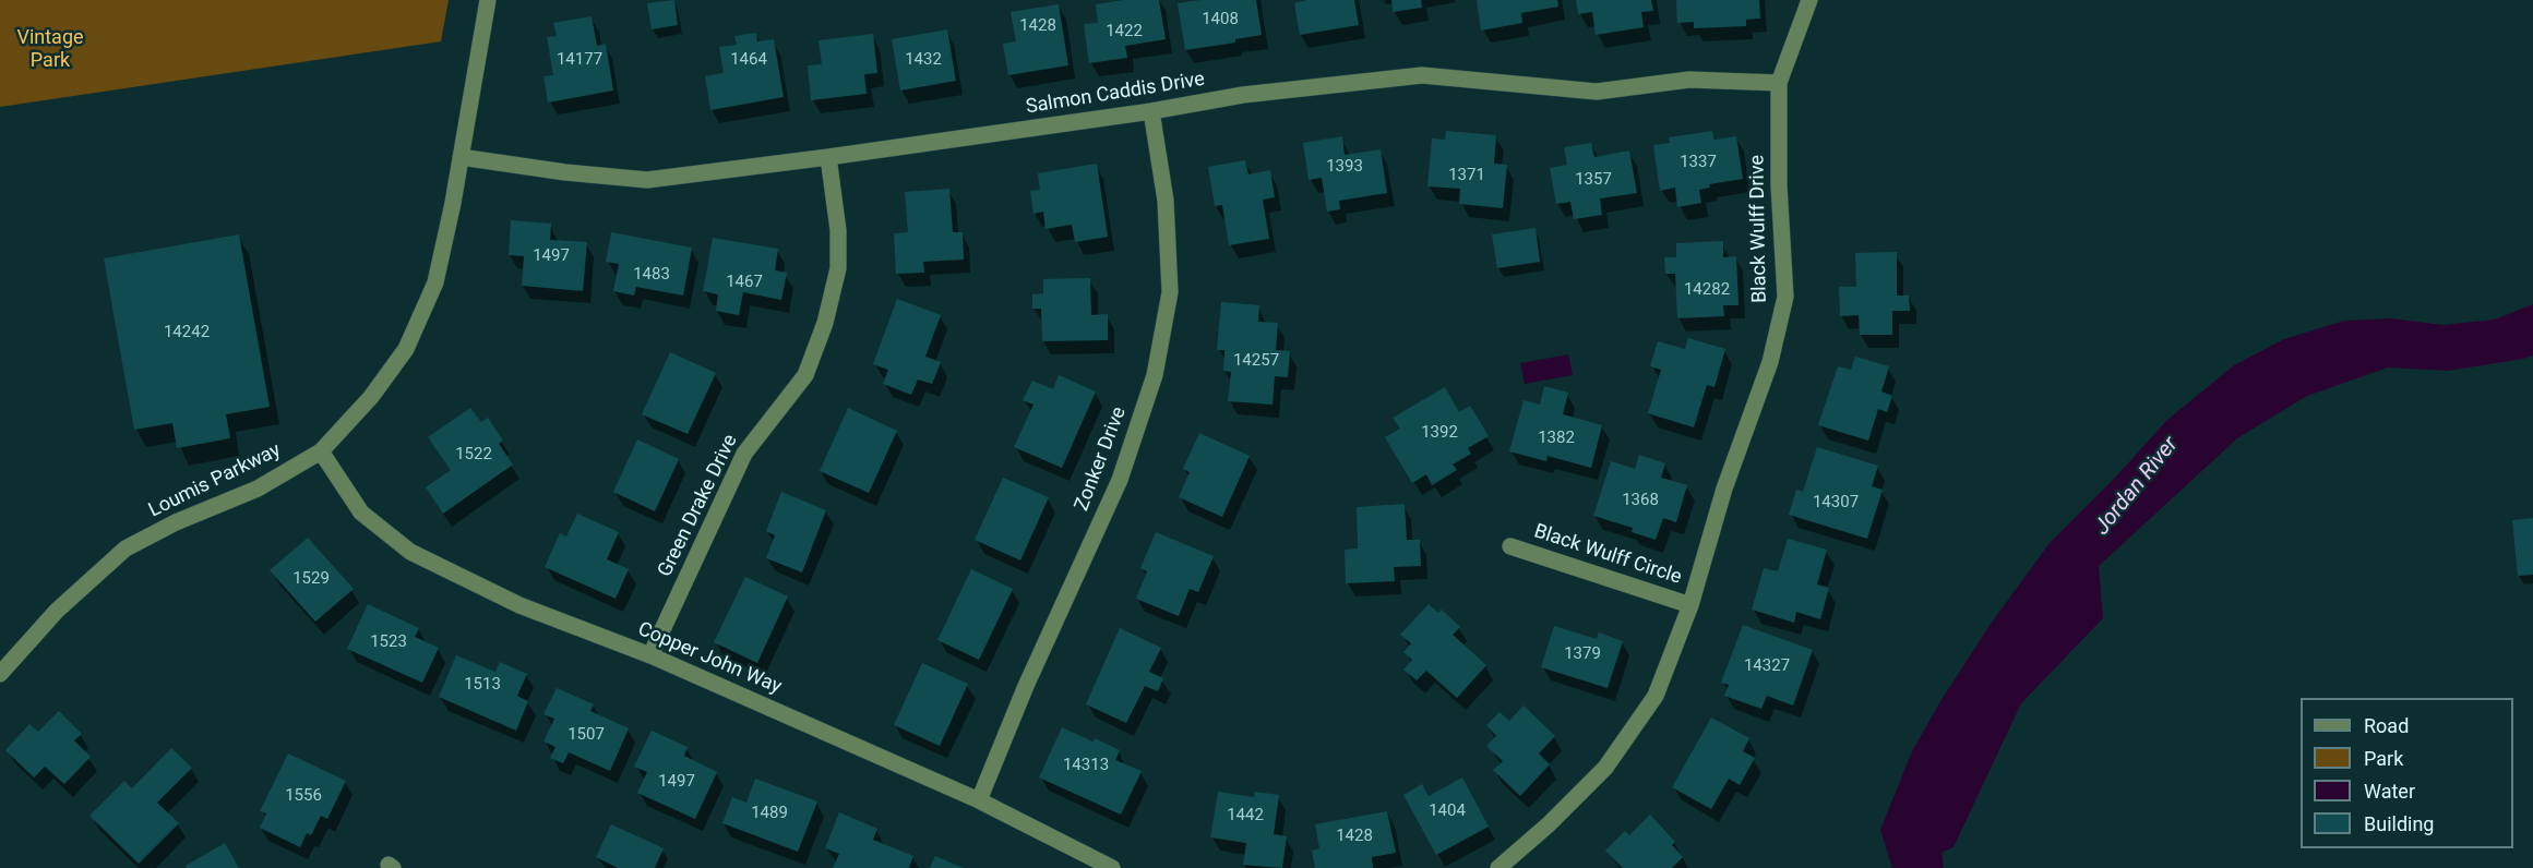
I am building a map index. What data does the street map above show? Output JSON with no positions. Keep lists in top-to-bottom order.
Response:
{
  "streets": {
    "street": [
      "Salmon Caddis Drive",
      "Black Wulff Drive",
      "Zonker Drive",
      "Loumis Parkway",
      "Green Drake Drive",
      "Black Wulff Circle",
      "Copper John Way"
    ]
  },
  "crossings": [
    ["Salmon Caddis Drive", "Black Wulff Drive"],
    ["Salmon Caddis Drive", "Zonker Drive"],
    ["Salmon Caddis Drive", "Loumis Parkway"],
    ["Salmon Caddis Drive", "Green Drake Drive"],
    ["Black Wulff Drive", "Black Wulff Circle"],
    ["Zonker Drive", "Copper John Way"],
    ["Loumis Parkway", "Copper John Way"],
    ["Green Drake Drive", "Copper John Way"]
  ],
  "water": ["Jordan River"],
  "parks": ["Vintage Park"],
  "house_numbers": [
    "1408",
    "1428",
    "1422",
    "14177",
    "1464",
    "1432",
    "1337",
    "1393",
    "1371",
    "1357",
    "1497",
    "1483",
    "1467",
    "14282",
    "14242",
    "14257",
    "1392",
    "1382",
    "1522",
    "1368",
    "14307",
    "1529",
    "1523",
    "1379",
    "14327",
    "1513",
    "1507",
    "14313",
    "1497",
    "1556",
    "1404",
    "1489",
    "1442",
    "1428"
  ],
  "legend": [
    "Road",
    "Park",
    "Water",
    "Building"
  ]
}
